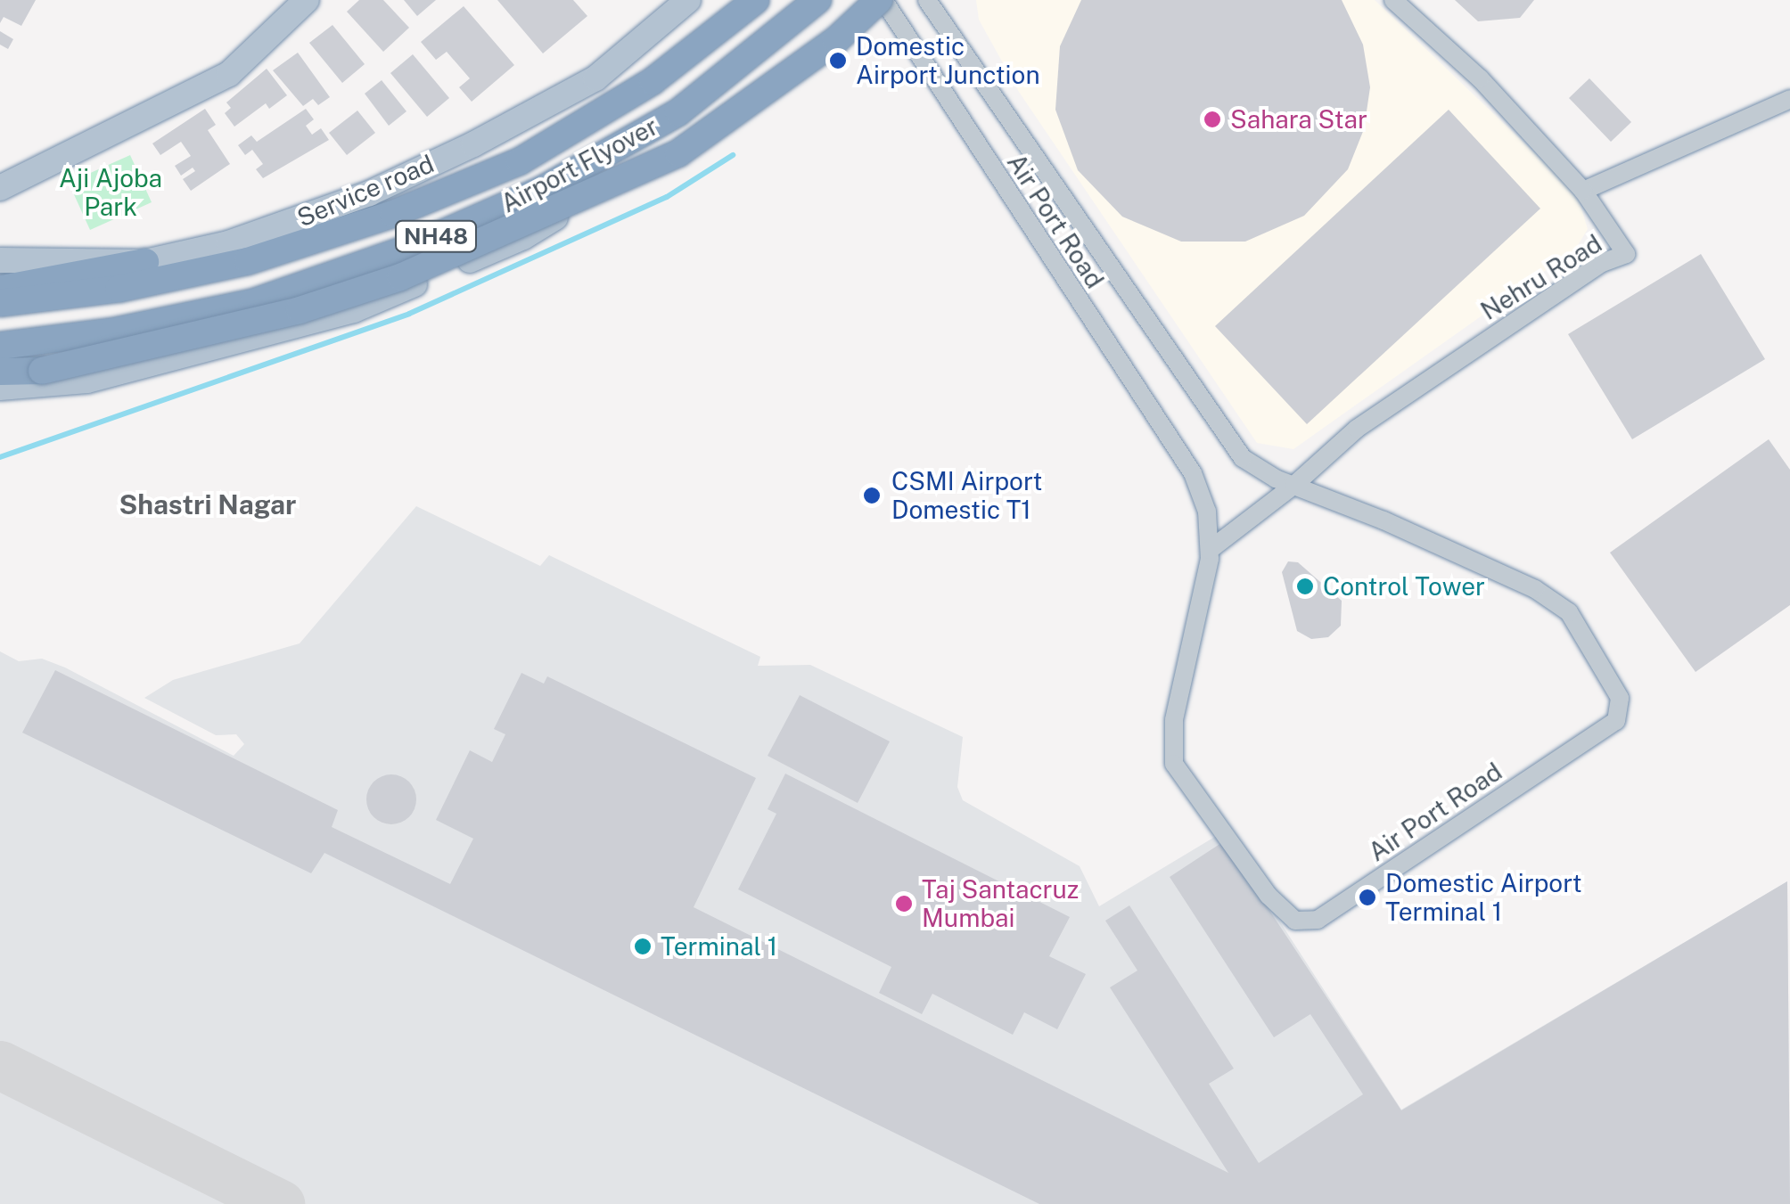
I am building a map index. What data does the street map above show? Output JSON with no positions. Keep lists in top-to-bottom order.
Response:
{
  "streets": {
    "highway": ["Airport Flyover", "NH48"],
    "main road": ["Service road"],
    "street": ["Air Port Road", "Nehru Road"]
  },
  "crossings": [
    ["Air Port Road", "Nehru Road"]
  ],
  "districts": ["Shastri Nagar"],
  "parks": ["Aji Ajoba Park"],
  "places": [
    "Domestic Airport Junction",
    "Sahara Star",
    "CSMI Airport Domestic T1",
    "Control Tower",
    "Domestic Airport Terminal 1",
    "Taj Santacruz Mumbai",
    "Terminal 1"
  ]
}
